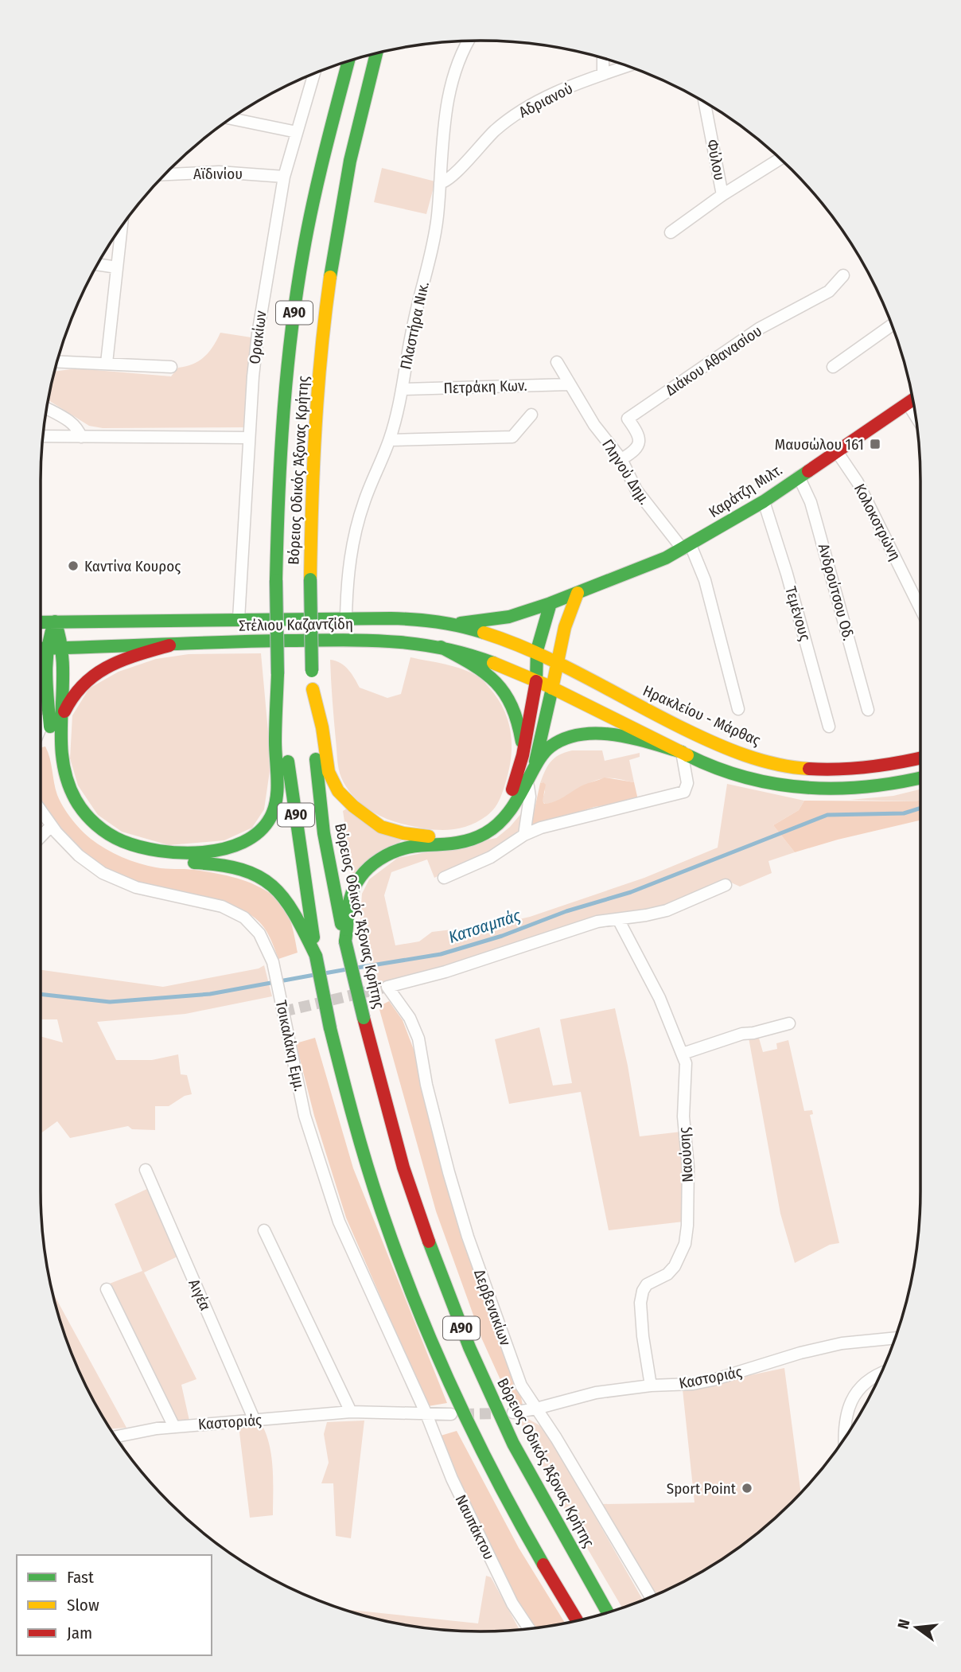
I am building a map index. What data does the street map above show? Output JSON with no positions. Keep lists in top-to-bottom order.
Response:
{
  "streets": {
    "main road": [
      "Α90",
      "Βόρειος Οδικός Άξονας Κρήτης",
      "Καράτζη Μιλτ.",
      "Στέλιου Καζαντζίδη",
      "Ηρακλείου - Μάρθας"
    ],
    "street": [
      "Αδριανού",
      "Φύλου",
      "Αϊδινίου",
      "Πλαστήρα Νικ.",
      "Ορακίων",
      "Διάκου Αθανασίου",
      "Πετράκη Κων.",
      "Γληνού Δημ.",
      "Κολοκοτρώνη",
      "Ανδρούτσου Οδ.",
      "Τεμένους",
      "Τσικαλάκη Εμμ.",
      "Ναούσης",
      "Αιγέα",
      "Δερβενακίων",
      "Καστοριάς",
      "Ναυπάκτου"
    ]
  },
  "crossings": [
    ["Αδριανού", "Πλαστήρα Νικ."],
    ["Αϊδινίου", "Ορακίων"],
    ["Πλαστήρα Νικ.", "Πετράκη Κων."],
    ["Πλαστήρα Νικ.", "Στέλιου Καζαντζίδη"],
    ["Ορακίων", "Στέλιου Καζαντζίδη"],
    ["Διάκου Αθανασίου", "Γληνού Δημ."],
    ["Πετράκη Κων.", "Γληνού Δημ."],
    ["Γληνού Δημ.", "Καράτζη Μιλτ."],
    ["Καράτζη Μιλτ.", "Κολοκοτρώνη"],
    ["Καράτζη Μιλτ.", "Ανδρούτσου Οδ."],
    ["Καράτζη Μιλτ.", "Τεμένους"],
    ["Καράτζη Μιλτ.", "Στέλιου Καζαντζίδη"],
    ["Στέλιου Καζαντζίδη", "Ηρακλείου - Μάρθας"],
    ["Τσικαλάκη Εμμ.", "Καστοριάς"],
    ["Τσικαλάκη Εμμ.", "Ναυπάκτου"],
    ["Ναούσης", "Δερβενακίων"],
    ["Ναούσης", "Καστοριάς"],
    ["Αιγέα", "Καστοριάς"],
    ["Δερβενακίων", "Καστοριάς"],
    ["Καστοριάς", "Ναυπάκτου"]
  ],
  "water": ["Κατσαμπάς"],
  "places": {
    "transit": ["Μαυσώλου 161"],
    "other": ["Καντίνα Κουρος", "Sport Point"]
  },
  "legend": ["Fast", "Slow", "Jam"],
  "north": "left"
}
